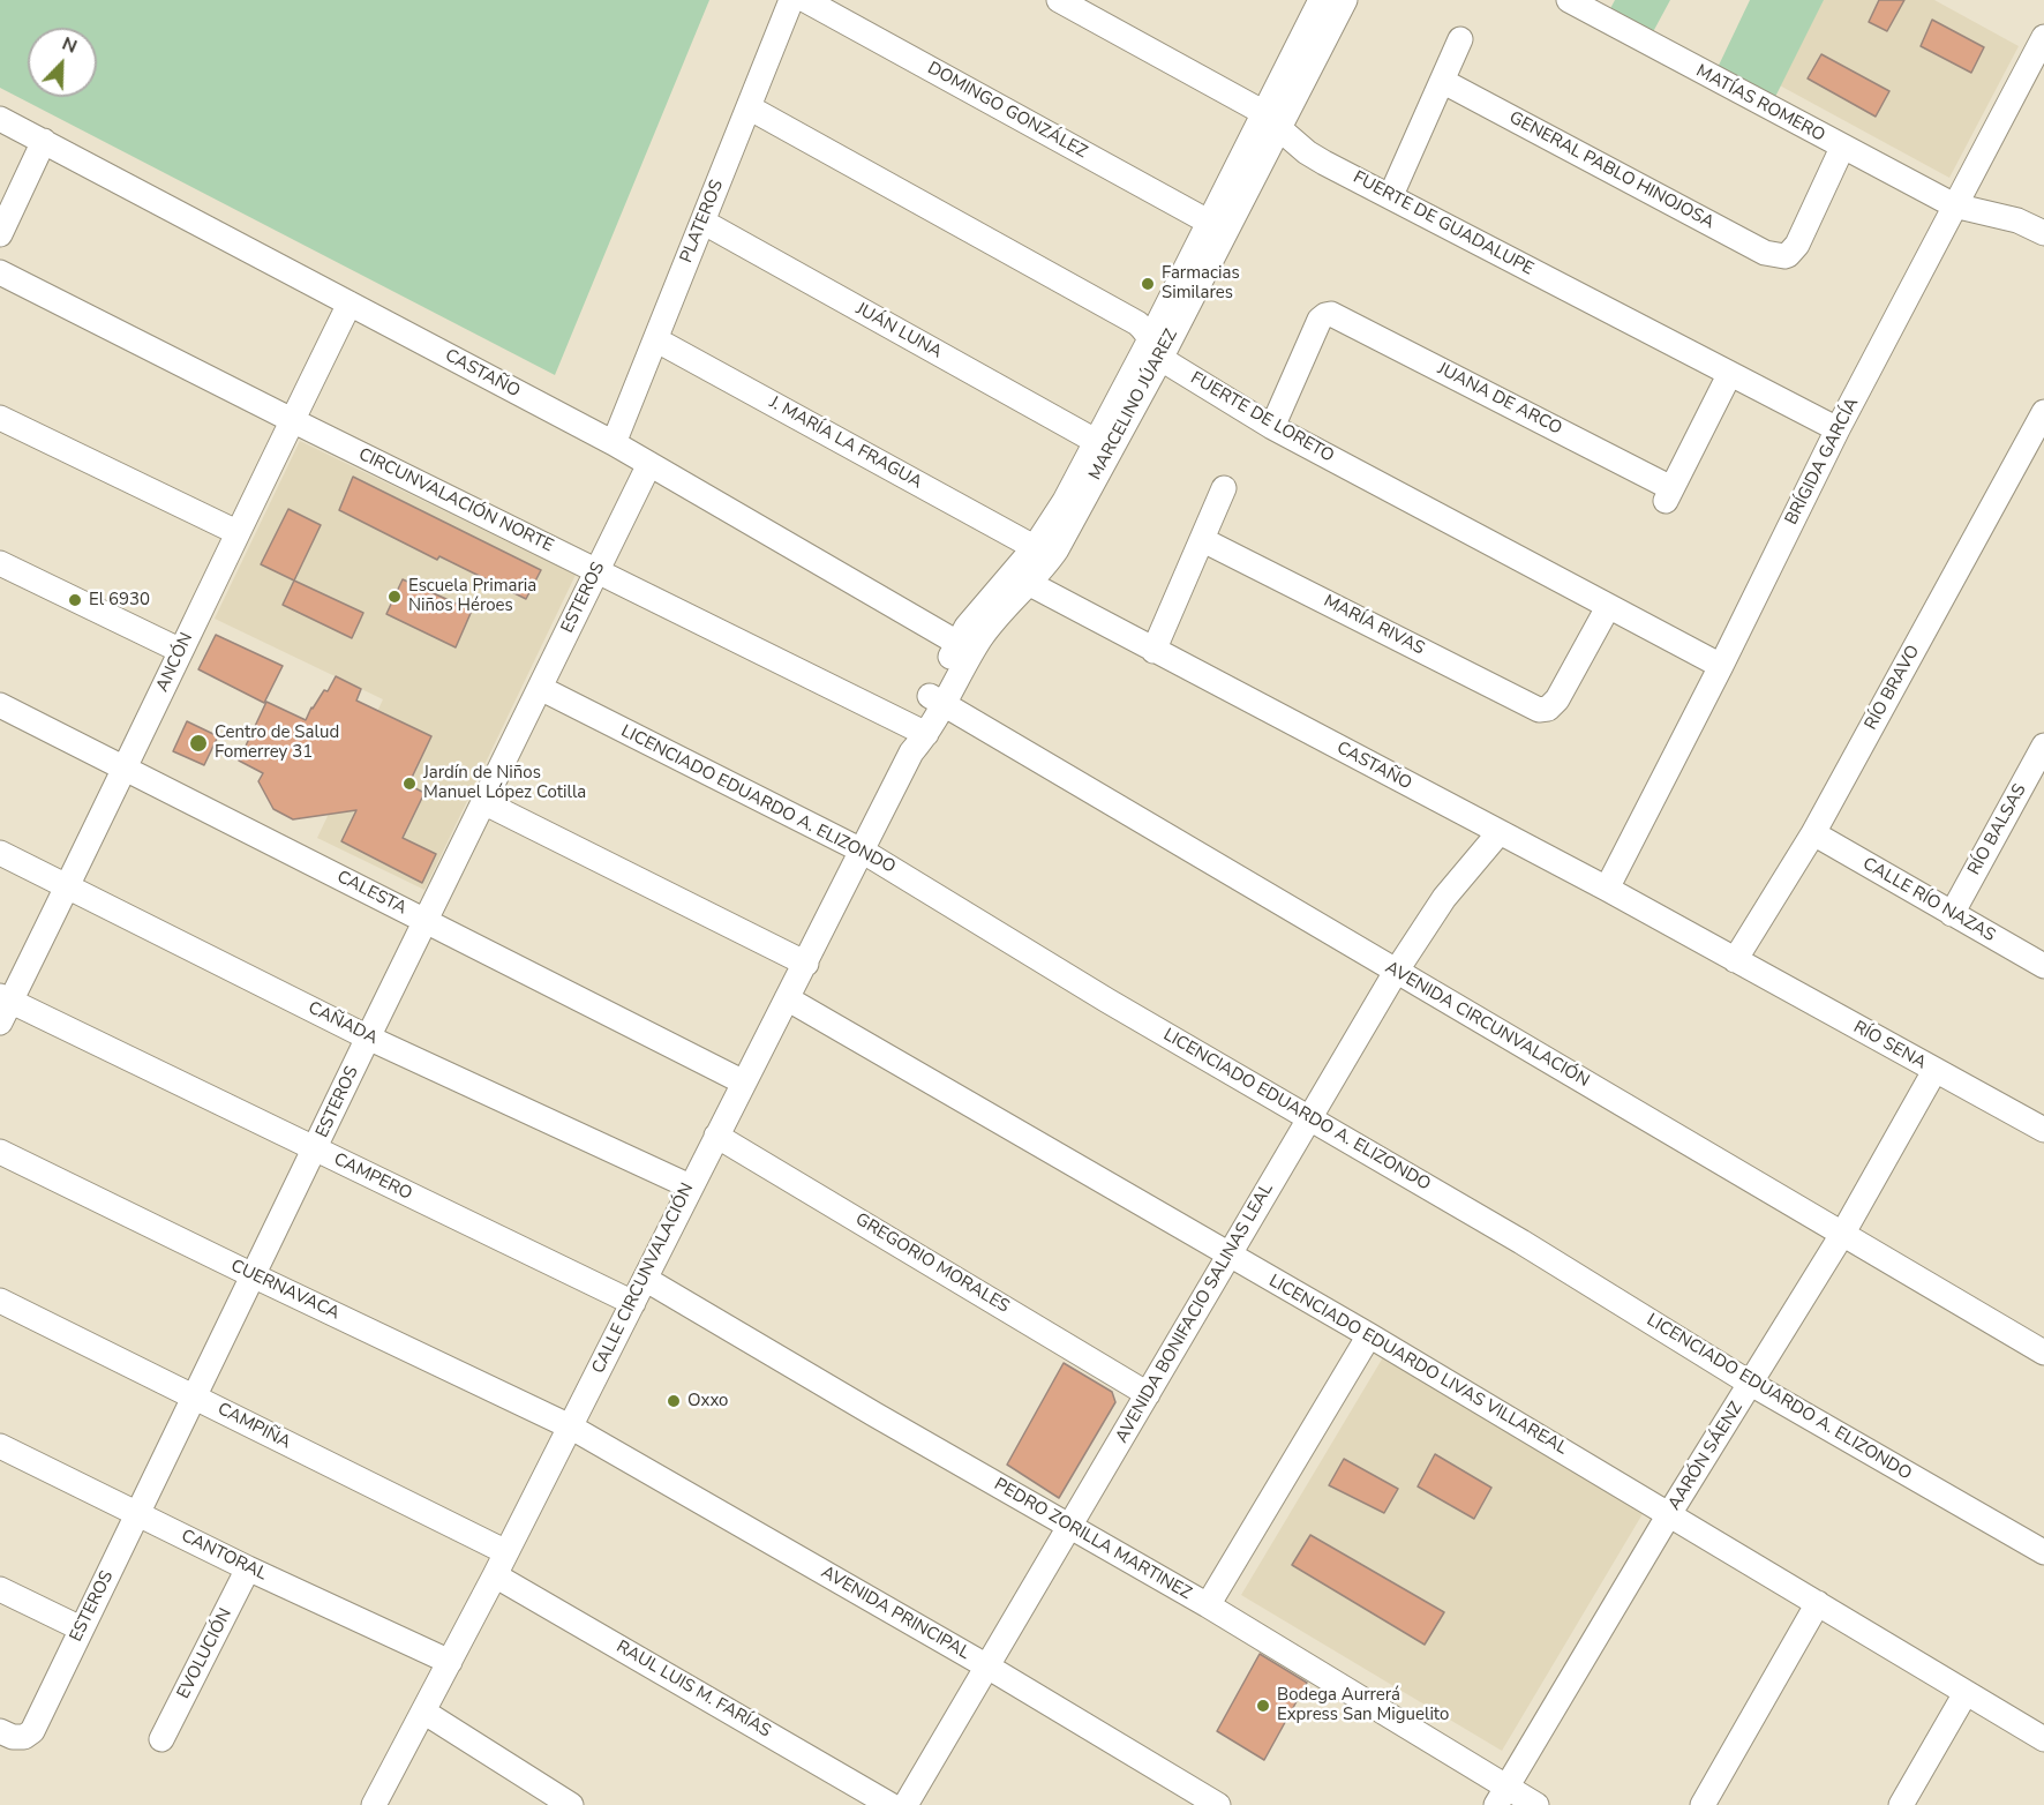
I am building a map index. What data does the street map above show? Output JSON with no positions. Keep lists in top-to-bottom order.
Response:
{
  "streets": {
    "street": [
      "MATÍAS ROMERO",
      "DOMINGO GONZÁLEZ",
      "GENERAL PABLO HINOJOSA",
      "PLATEROS",
      "FUERTE DE GUADALUPE",
      "JUÁN LUNA",
      "CASTAÑO",
      "JUANA DE ARCO",
      "MARCELINO JÚAREZ",
      "FUERTE DE LORETO",
      "J. MARÍA LA FRAGUA",
      "BRÍGIDA GARCÍA",
      "CIRCUNVALACIÓN NORTE",
      "ESTEROS",
      "MARÍA RIVAS",
      "ANCÓN",
      "RÍO BRAVO",
      "LICENCIADO EDUARDO A. ELIZONDO",
      "RÍO BALSAS",
      "CALESTA",
      "CALLE RÍO NAZAS",
      "CAÑADA",
      "AVENIDA CIRCUNVALACIÓN",
      "RÍO SENA",
      "CAMPERO",
      "GREGORIO MORALES",
      "CALLE CIRCUNVALACIÓN",
      "CUERNAVACA",
      "AVENIDA BONIFACIO SALINAS LEAL",
      "LICENCIADO EDUARDO LIVAS VILLAREAL",
      "CAMPIÑA",
      "AARÓN SÁENZ",
      "PEDRO ZORILLA MARTINEZ",
      "CANTORAL",
      "AVENIDA PRINCIPAL",
      "EVOLUCIÓN",
      "RAUL LUIS M. FARÍAS"
    ]
  },
  "crossings": [
    ["MATÍAS ROMERO", "GENERAL PABLO HINOJOSA"],
    ["MATÍAS ROMERO", "BRÍGIDA GARCÍA"],
    ["DOMINGO GONZÁLEZ", "MARCELINO JÚAREZ"],
    ["PLATEROS", "JUÁN LUNA"],
    ["PLATEROS", "CASTAÑO"],
    ["PLATEROS", "FUERTE DE LORETO"],
    ["PLATEROS", "J. MARÍA LA FRAGUA"],
    ["FUERTE DE GUADALUPE", "JUANA DE ARCO"],
    ["FUERTE DE GUADALUPE", "MARCELINO JÚAREZ"],
    ["FUERTE DE GUADALUPE", "BRÍGIDA GARCÍA"],
    ["JUÁN LUNA", "MARCELINO JÚAREZ"],
    ["CASTAÑO", "MARCELINO JÚAREZ"],
    ["CASTAÑO", "BRÍGIDA GARCÍA"],
    ["CASTAÑO", "ESTEROS"],
    ["CASTAÑO", "ANCÓN"],
    ["CASTAÑO", "RÍO BRAVO"],
    ["CASTAÑO", "RÍO SENA"],
    ["CASTAÑO", "CALLE CIRCUNVALACIÓN"],
    ["CASTAÑO", "AVENIDA BONIFACIO SALINAS LEAL"],
    ["JUANA DE ARCO", "FUERTE DE LORETO"],
    ["MARCELINO JÚAREZ", "FUERTE DE LORETO"],
    ["MARCELINO JÚAREZ", "J. MARÍA LA FRAGUA"],
    ["MARCELINO JÚAREZ", "CALLE CIRCUNVALACIÓN"],
    ["FUERTE DE LORETO", "BRÍGIDA GARCÍA"],
    ["FUERTE DE LORETO", "MARÍA RIVAS"],
    ["CIRCUNVALACIÓN NORTE", "ESTEROS"],
    ["CIRCUNVALACIÓN NORTE", "ANCÓN"],
    ["CIRCUNVALACIÓN NORTE", "CALLE CIRCUNVALACIÓN"],
    ["ESTEROS", "LICENCIADO EDUARDO A. ELIZONDO"],
    ["ESTEROS", "CALESTA"],
    ["ESTEROS", "CAÑADA"],
    ["ESTEROS", "CAMPERO"],
    ["ESTEROS", "CUERNAVACA"],
    ["ESTEROS", "CAMPIÑA"],
    ["ESTEROS", "CANTORAL"],
    ["ANCÓN", "CALESTA"],
    ["ANCÓN", "CAÑADA"],
    ["ANCÓN", "CAMPERO"],
    ["RÍO BRAVO", "CALLE RÍO NAZAS"],
    ["RÍO BRAVO", "RÍO SENA"],
    ["LICENCIADO EDUARDO A. ELIZONDO", "CALLE CIRCUNVALACIÓN"],
    ["LICENCIADO EDUARDO A. ELIZONDO", "AVENIDA BONIFACIO SALINAS LEAL"],
    ["LICENCIADO EDUARDO A. ELIZONDO", "AARÓN SÁENZ"],
    ["RÍO BALSAS", "CALLE RÍO NAZAS"],
    ["CALESTA", "CALLE CIRCUNVALACIÓN"],
    ["CAÑADA", "CALLE CIRCUNVALACIÓN"],
    ["AVENIDA CIRCUNVALACIÓN", "CALLE CIRCUNVALACIÓN"],
    ["AVENIDA CIRCUNVALACIÓN", "AVENIDA BONIFACIO SALINAS LEAL"],
    ["AVENIDA CIRCUNVALACIÓN", "AARÓN SÁENZ"],
    ["RÍO SENA", "AARÓN SÁENZ"],
    ["CAMPERO", "CALLE CIRCUNVALACIÓN"],
    ["GREGORIO MORALES", "CALLE CIRCUNVALACIÓN"],
    ["GREGORIO MORALES", "AVENIDA BONIFACIO SALINAS LEAL"],
    ["CALLE CIRCUNVALACIÓN", "CUERNAVACA"],
    ["CALLE CIRCUNVALACIÓN", "LICENCIADO EDUARDO LIVAS VILLAREAL"],
    ["CALLE CIRCUNVALACIÓN", "CAMPIÑA"],
    ["CALLE CIRCUNVALACIÓN", "PEDRO ZORILLA MARTINEZ"],
    ["CALLE CIRCUNVALACIÓN", "CANTORAL"],
    ["CALLE CIRCUNVALACIÓN", "AVENIDA PRINCIPAL"],
    ["CALLE CIRCUNVALACIÓN", "RAUL LUIS M. FARÍAS"],
    ["CUERNAVACA", "AVENIDA PRINCIPAL"],
    ["AVENIDA BONIFACIO SALINAS LEAL", "LICENCIADO EDUARDO LIVAS VILLAREAL"],
    ["AVENIDA BONIFACIO SALINAS LEAL", "PEDRO ZORILLA MARTINEZ"],
    ["AVENIDA BONIFACIO SALINAS LEAL", "AVENIDA PRINCIPAL"],
    ["LICENCIADO EDUARDO LIVAS VILLAREAL", "AARÓN SÁENZ"],
    ["AARÓN SÁENZ", "PEDRO ZORILLA MARTINEZ"],
    ["CANTORAL", "EVOLUCIÓN"]
  ],
  "places": [
    "Farmacias Similares",
    "Escuela Primaria Niños Héroes",
    "El 6930",
    "Centro de Salud Fomerrey 31",
    "Jardín de Niños Manuel López Cotilla",
    "Oxxo",
    "Bodega Aurrerá Express San Miguelito"
  ],
  "north": "top right"
}
